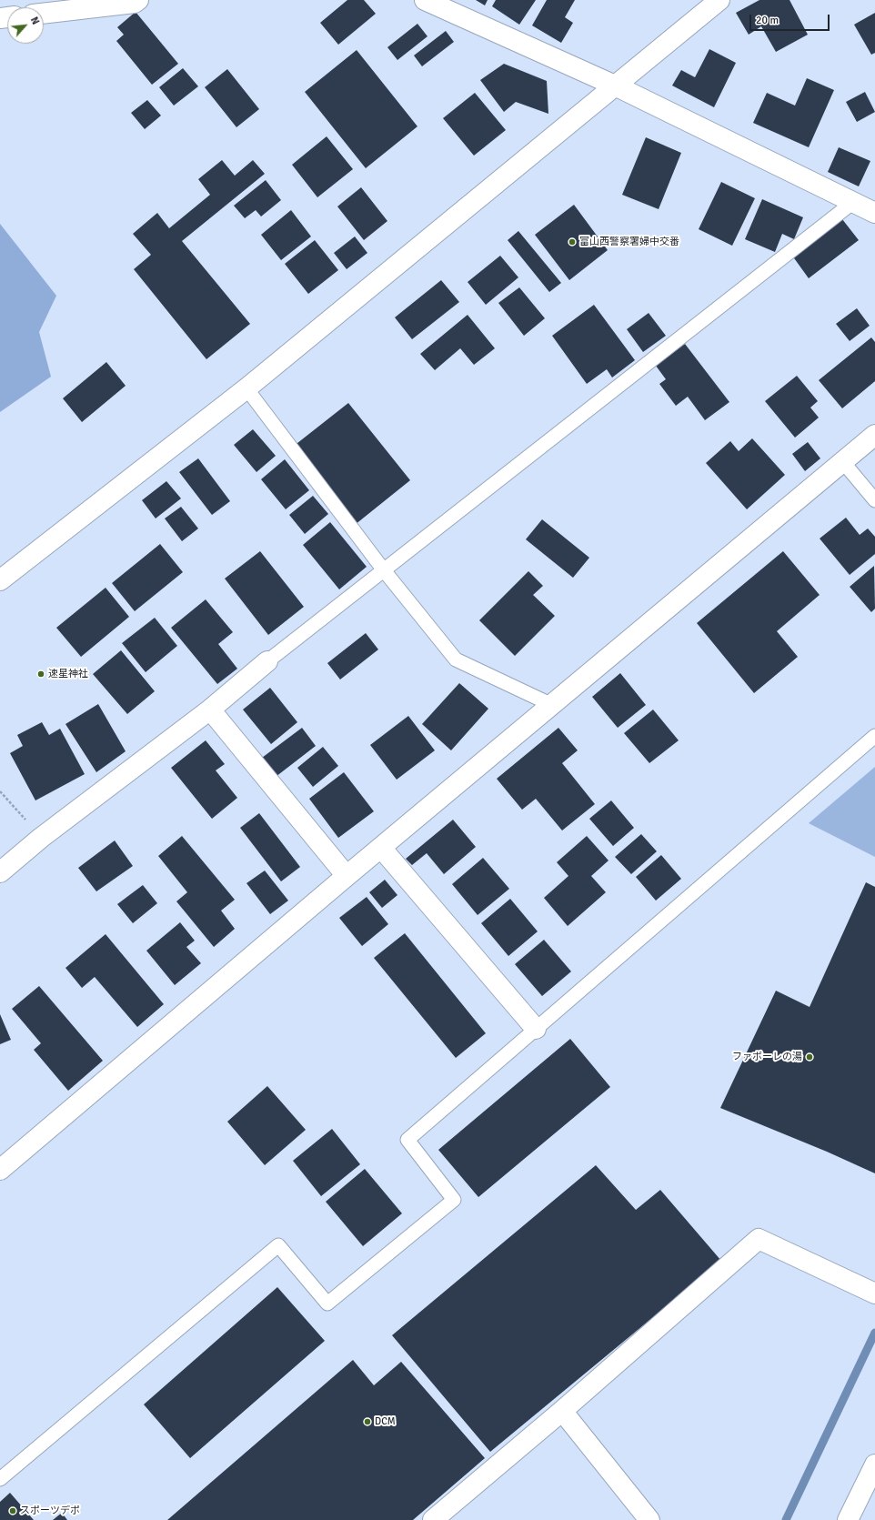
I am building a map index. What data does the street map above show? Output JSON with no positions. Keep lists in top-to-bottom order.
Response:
{
  "places": [
    "富山西警察署婦中交番",
    "速星神社",
    "ファボーレの湯",
    "DCM",
    "スポーツデポ"
  ],
  "scale_bar": "20 m",
  "north": "top right"
}
